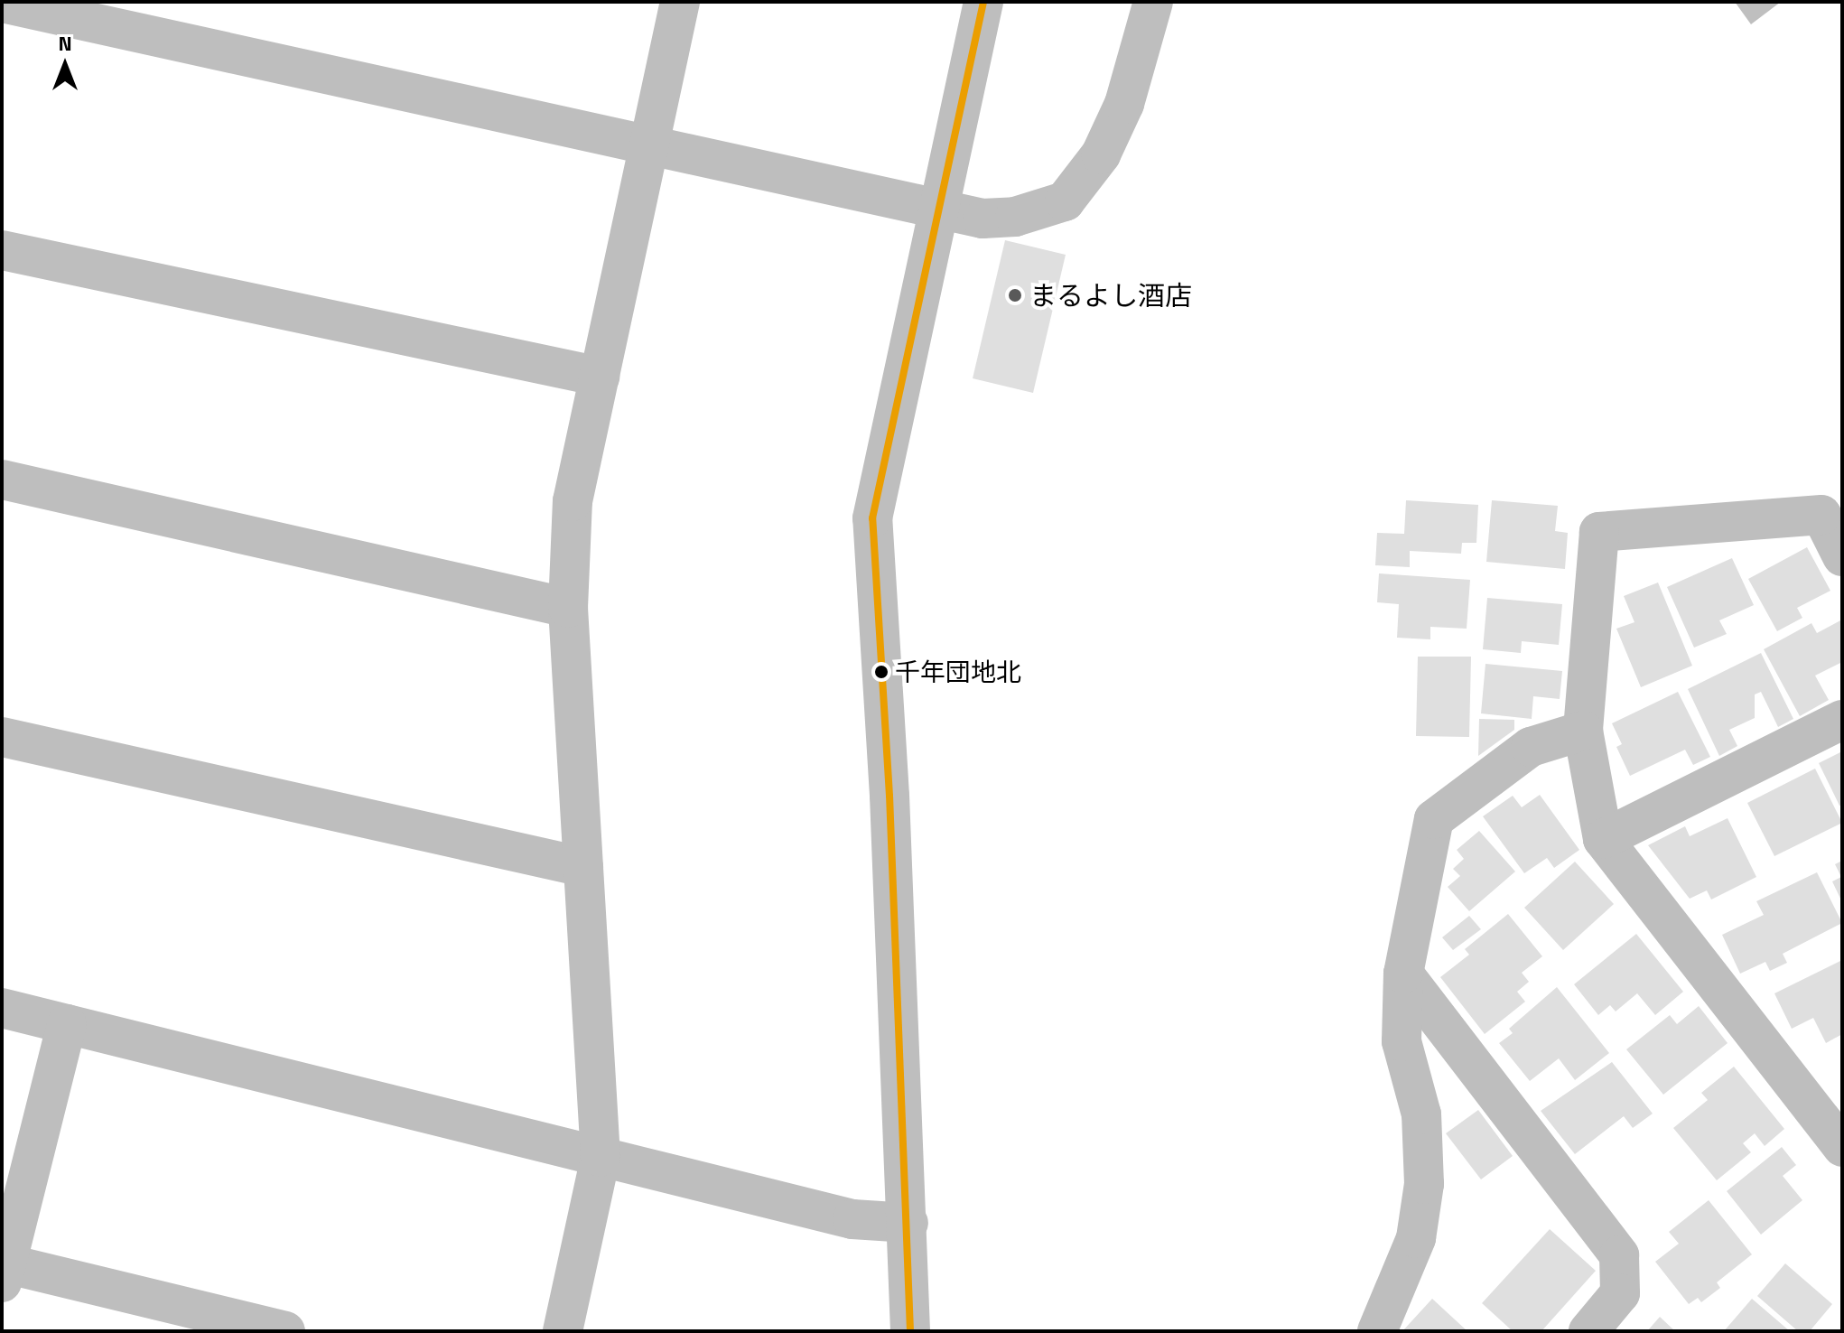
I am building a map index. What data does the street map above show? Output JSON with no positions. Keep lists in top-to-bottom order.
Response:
{
  "places": ["まるよし酒店", "千年団地北"],
  "north": "top"
}
